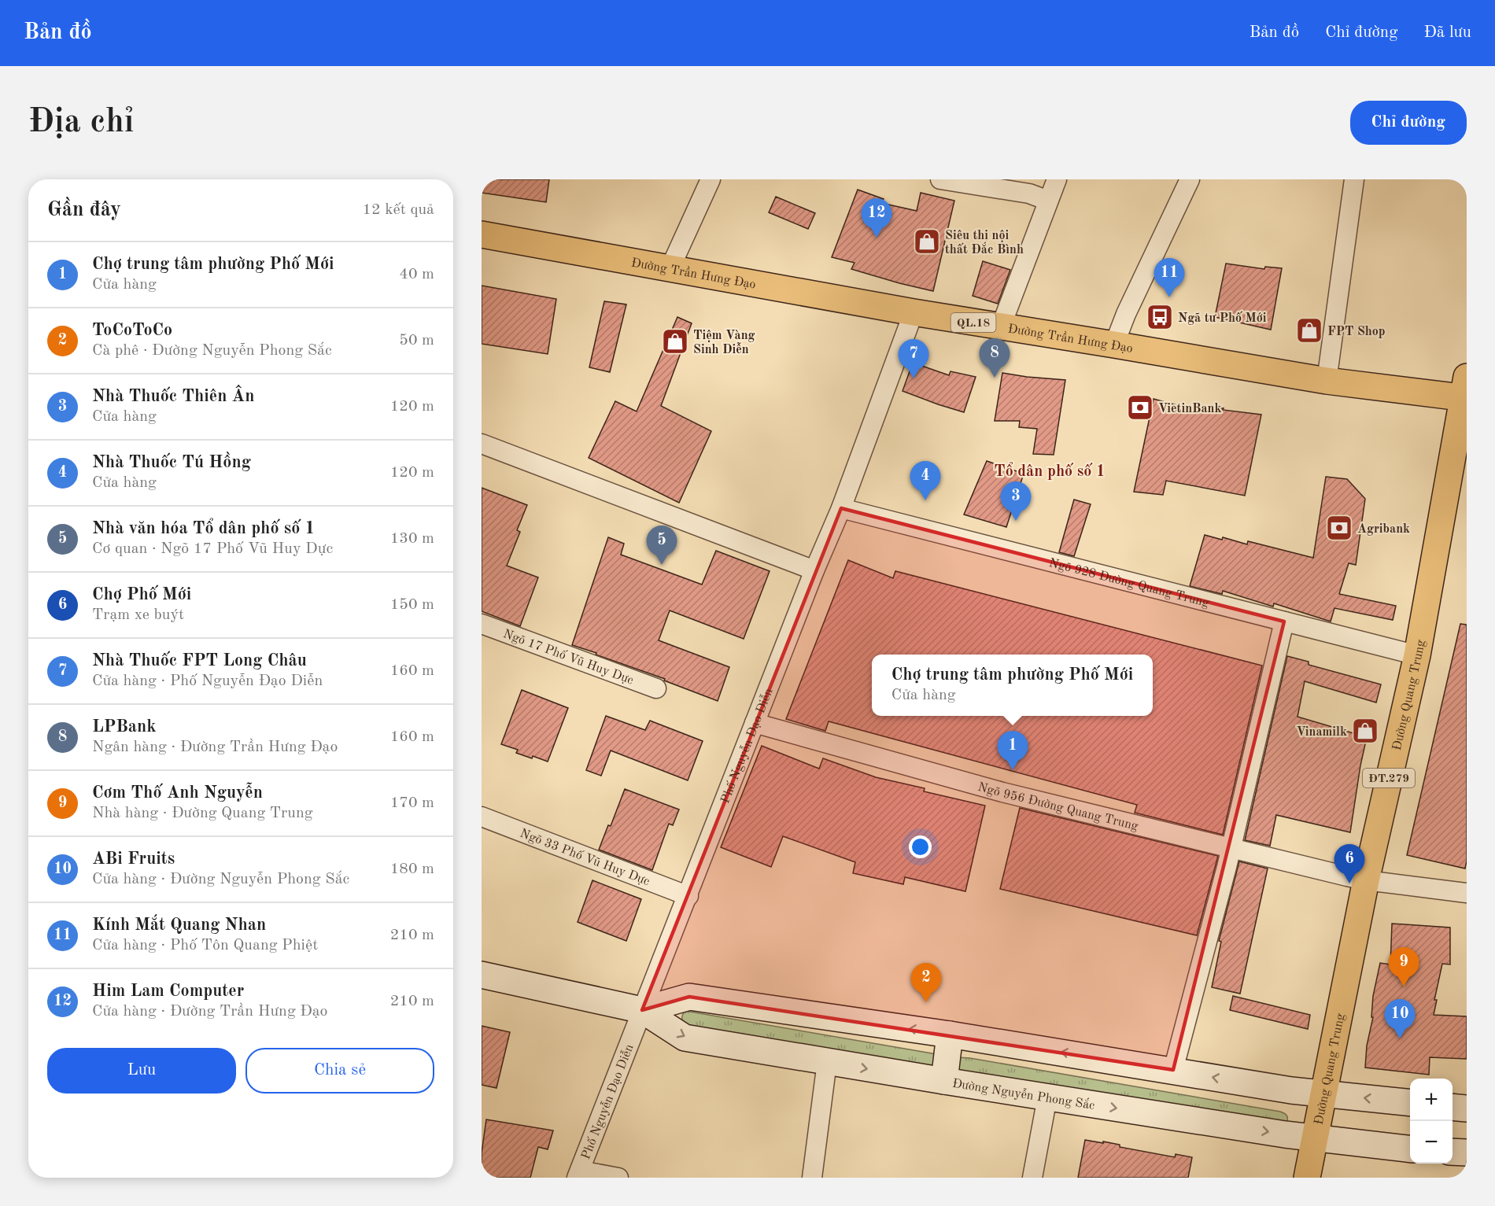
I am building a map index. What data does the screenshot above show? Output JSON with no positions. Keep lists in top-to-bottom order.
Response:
{
  "streets": {
    "main road": [
      "Đường Trần Hưng Đạo",
      "QL.18",
      "Đường Quang Trung",
      "ĐT.279",
      "Đường Nguyễn Phong Sắc"
    ],
    "street": [
      "Ngõ 928 Đường Quang Trung",
      "Ngõ 17 Phố Vũ Huy Dực",
      "Phố Nguyễn Đạo Diễn",
      "Ngõ 956 Đường Quang Trung",
      "Ngõ 33 Phố Vũ Huy Dực"
    ]
  },
  "crossings": [
    ["Đường Trần Hưng Đạo", "Đường Quang Trung"],
    ["Đường Trần Hưng Đạo", "Phố Nguyễn Đạo Diễn"],
    ["Ngõ 928 Đường Quang Trung", "Đường Quang Trung"],
    ["Ngõ 928 Đường Quang Trung", "Phố Nguyễn Đạo Diễn"],
    ["Đường Quang Trung", "Ngõ 956 Đường Quang Trung"],
    ["Đường Quang Trung", "Đường Nguyễn Phong Sắc"],
    ["Phố Nguyễn Đạo Diễn", "Ngõ 956 Đường Quang Trung"],
    ["Phố Nguyễn Đạo Diễn", "Ngõ 33 Phố Vũ Huy Dực"],
    ["Phố Nguyễn Đạo Diễn", "Đường Nguyễn Phong Sắc"]
  ],
  "districts": ["Tổ dân phố số 1"],
  "places": {
    "shop": [
      "Siêu thị nội thất Đắc Bình",
      "FPT Shop",
      "Tiệm Vàng Sinh Diễn",
      "Vinamilk"
    ],
    "bus stop": ["Ngã tư Phố Mới"],
    "bank": ["VietinBank", "Agribank"]
  },
  "page": {
    "header": "Bản đồ",
    "nav": ["Bản đồ", "Chỉ đường", "Đã lưu"],
    "buttons": [
      "Chỉ đường",
      ["Lưu", "Chia sẻ"]
    ],
    "title": "Địa chỉ",
    "heading": ["Gần đây", "12 kết quả"],
    "pins": [
      "12",
      "11",
      "8",
      "7",
      "4",
      "3",
      "5",
      "1",
      "6",
      "9",
      "2",
      "10"
    ],
    "list": [
      {
        "mark": "1",
        "name": "Chợ trung tâm phường Phố Mới",
        "note": "Cửa hàng",
        "value": "40 m"
      },
      {
        "mark": "2",
        "name": "ToCoToCo",
        "note": "Cà phê · Đường Nguyễn Phong Sắc",
        "value": "50 m"
      },
      {
        "mark": "3",
        "name": "Nhà Thuốc Thiên Ân",
        "note": "Cửa hàng",
        "value": "120 m"
      },
      {
        "mark": "4",
        "name": "Nhà Thuốc Tú Hồng",
        "note": "Cửa hàng",
        "value": "120 m"
      },
      {
        "mark": "5",
        "name": "Nhà văn hóa Tổ dân phố số 1",
        "note": "Cơ quan · Ngõ 17 Phố Vũ Huy Dực",
        "value": "130 m"
      },
      {
        "mark": "6",
        "name": "Chợ Phố Mới",
        "note": "Trạm xe buýt",
        "value": "150 m"
      },
      {
        "mark": "7",
        "name": "Nhà Thuốc FPT Long Châu",
        "note": "Cửa hàng · Phố Nguyễn Đạo Diễn",
        "value": "160 m"
      },
      {
        "mark": "8",
        "name": "LPBank",
        "note": "Ngân hàng · Đường Trần Hưng Đạo",
        "value": "160 m"
      },
      {
        "mark": "9",
        "name": "Cơm Thố Anh Nguyễn",
        "note": "Nhà hàng · Đường Quang Trung",
        "value": "170 m"
      },
      {
        "mark": "10",
        "name": "ABi Fruits",
        "note": "Cửa hàng · Đường Nguyễn Phong Sắc",
        "value": "180 m"
      },
      {
        "mark": "11",
        "name": "Kính Mắt Quang Nhan",
        "note": "Cửa hàng · Phố Tôn Quang Phiệt",
        "value": "210 m"
      },
      {
        "mark": "12",
        "name": "Him Lam Computer",
        "note": "Cửa hàng · Đường Trần Hưng Đạo",
        "value": "210 m"
      }
    ],
    "popup": ["Chợ trung tâm phường Phố Mới", "Cửa hàng"],
    "map_buttons": ["+", "−"]
  }
}
